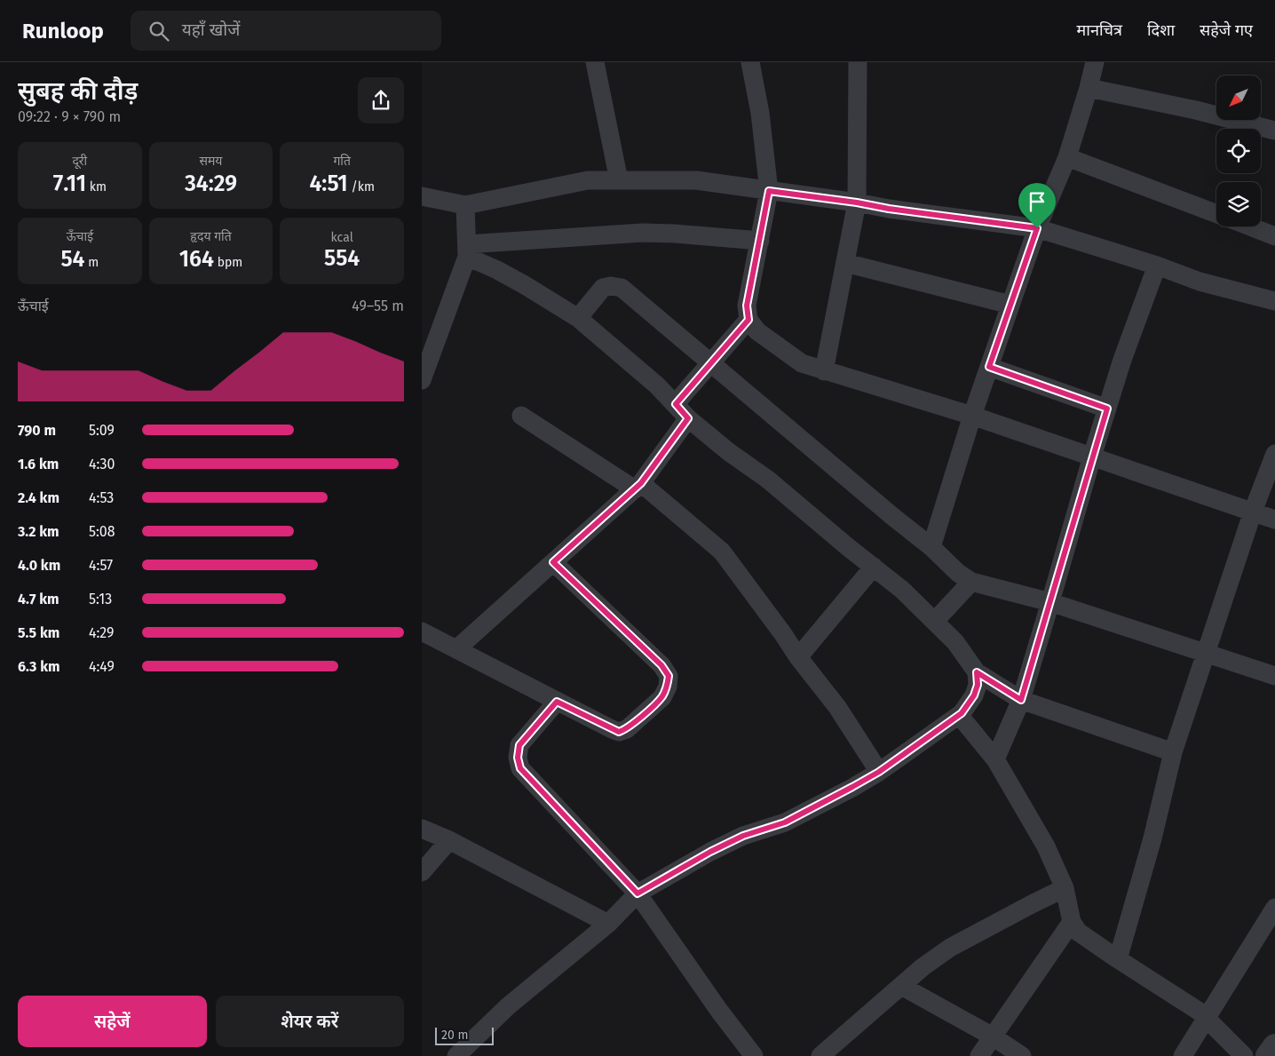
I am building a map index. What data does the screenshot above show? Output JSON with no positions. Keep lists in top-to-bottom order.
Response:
{
  "scale_bar": "20 m",
  "north": "bottom left",
  "page": {
    "header": "Runloop",
    "search": "यहाँ खोजें",
    "nav": ["मानचित्र", "दिशा", "सहेजे गए"],
    "heading": ["सुबह की दौड़", "09:22 · 9 × 790 m"],
    "stats": [
      ["दूरी", "7.11 km"],
      ["समय", "34:29"],
      ["गति", "4:51 /km"],
      ["ऊँचाई", "54 m"],
      ["हृदय गति", "164 bpm"],
      ["kcal", "554"]
    ],
    "chart": ["ऊँचाई", "49–55 m"],
    "list": [
      {
        "name": "790 m",
        "note": "5:09"
      },
      {
        "name": "1.6 km",
        "note": "4:30"
      },
      {
        "name": "2.4 km",
        "note": "4:53"
      },
      {
        "name": "3.2 km",
        "note": "5:08"
      },
      {
        "name": "4.0 km",
        "note": "4:57"
      },
      {
        "name": "4.7 km",
        "note": "5:13"
      },
      {
        "name": "5.5 km",
        "note": "4:29"
      },
      {
        "name": "6.3 km",
        "note": "4:49"
      }
    ],
    "buttons": ["सहेजें", "शेयर करें"],
    "scale": "20 m"
  }
}
